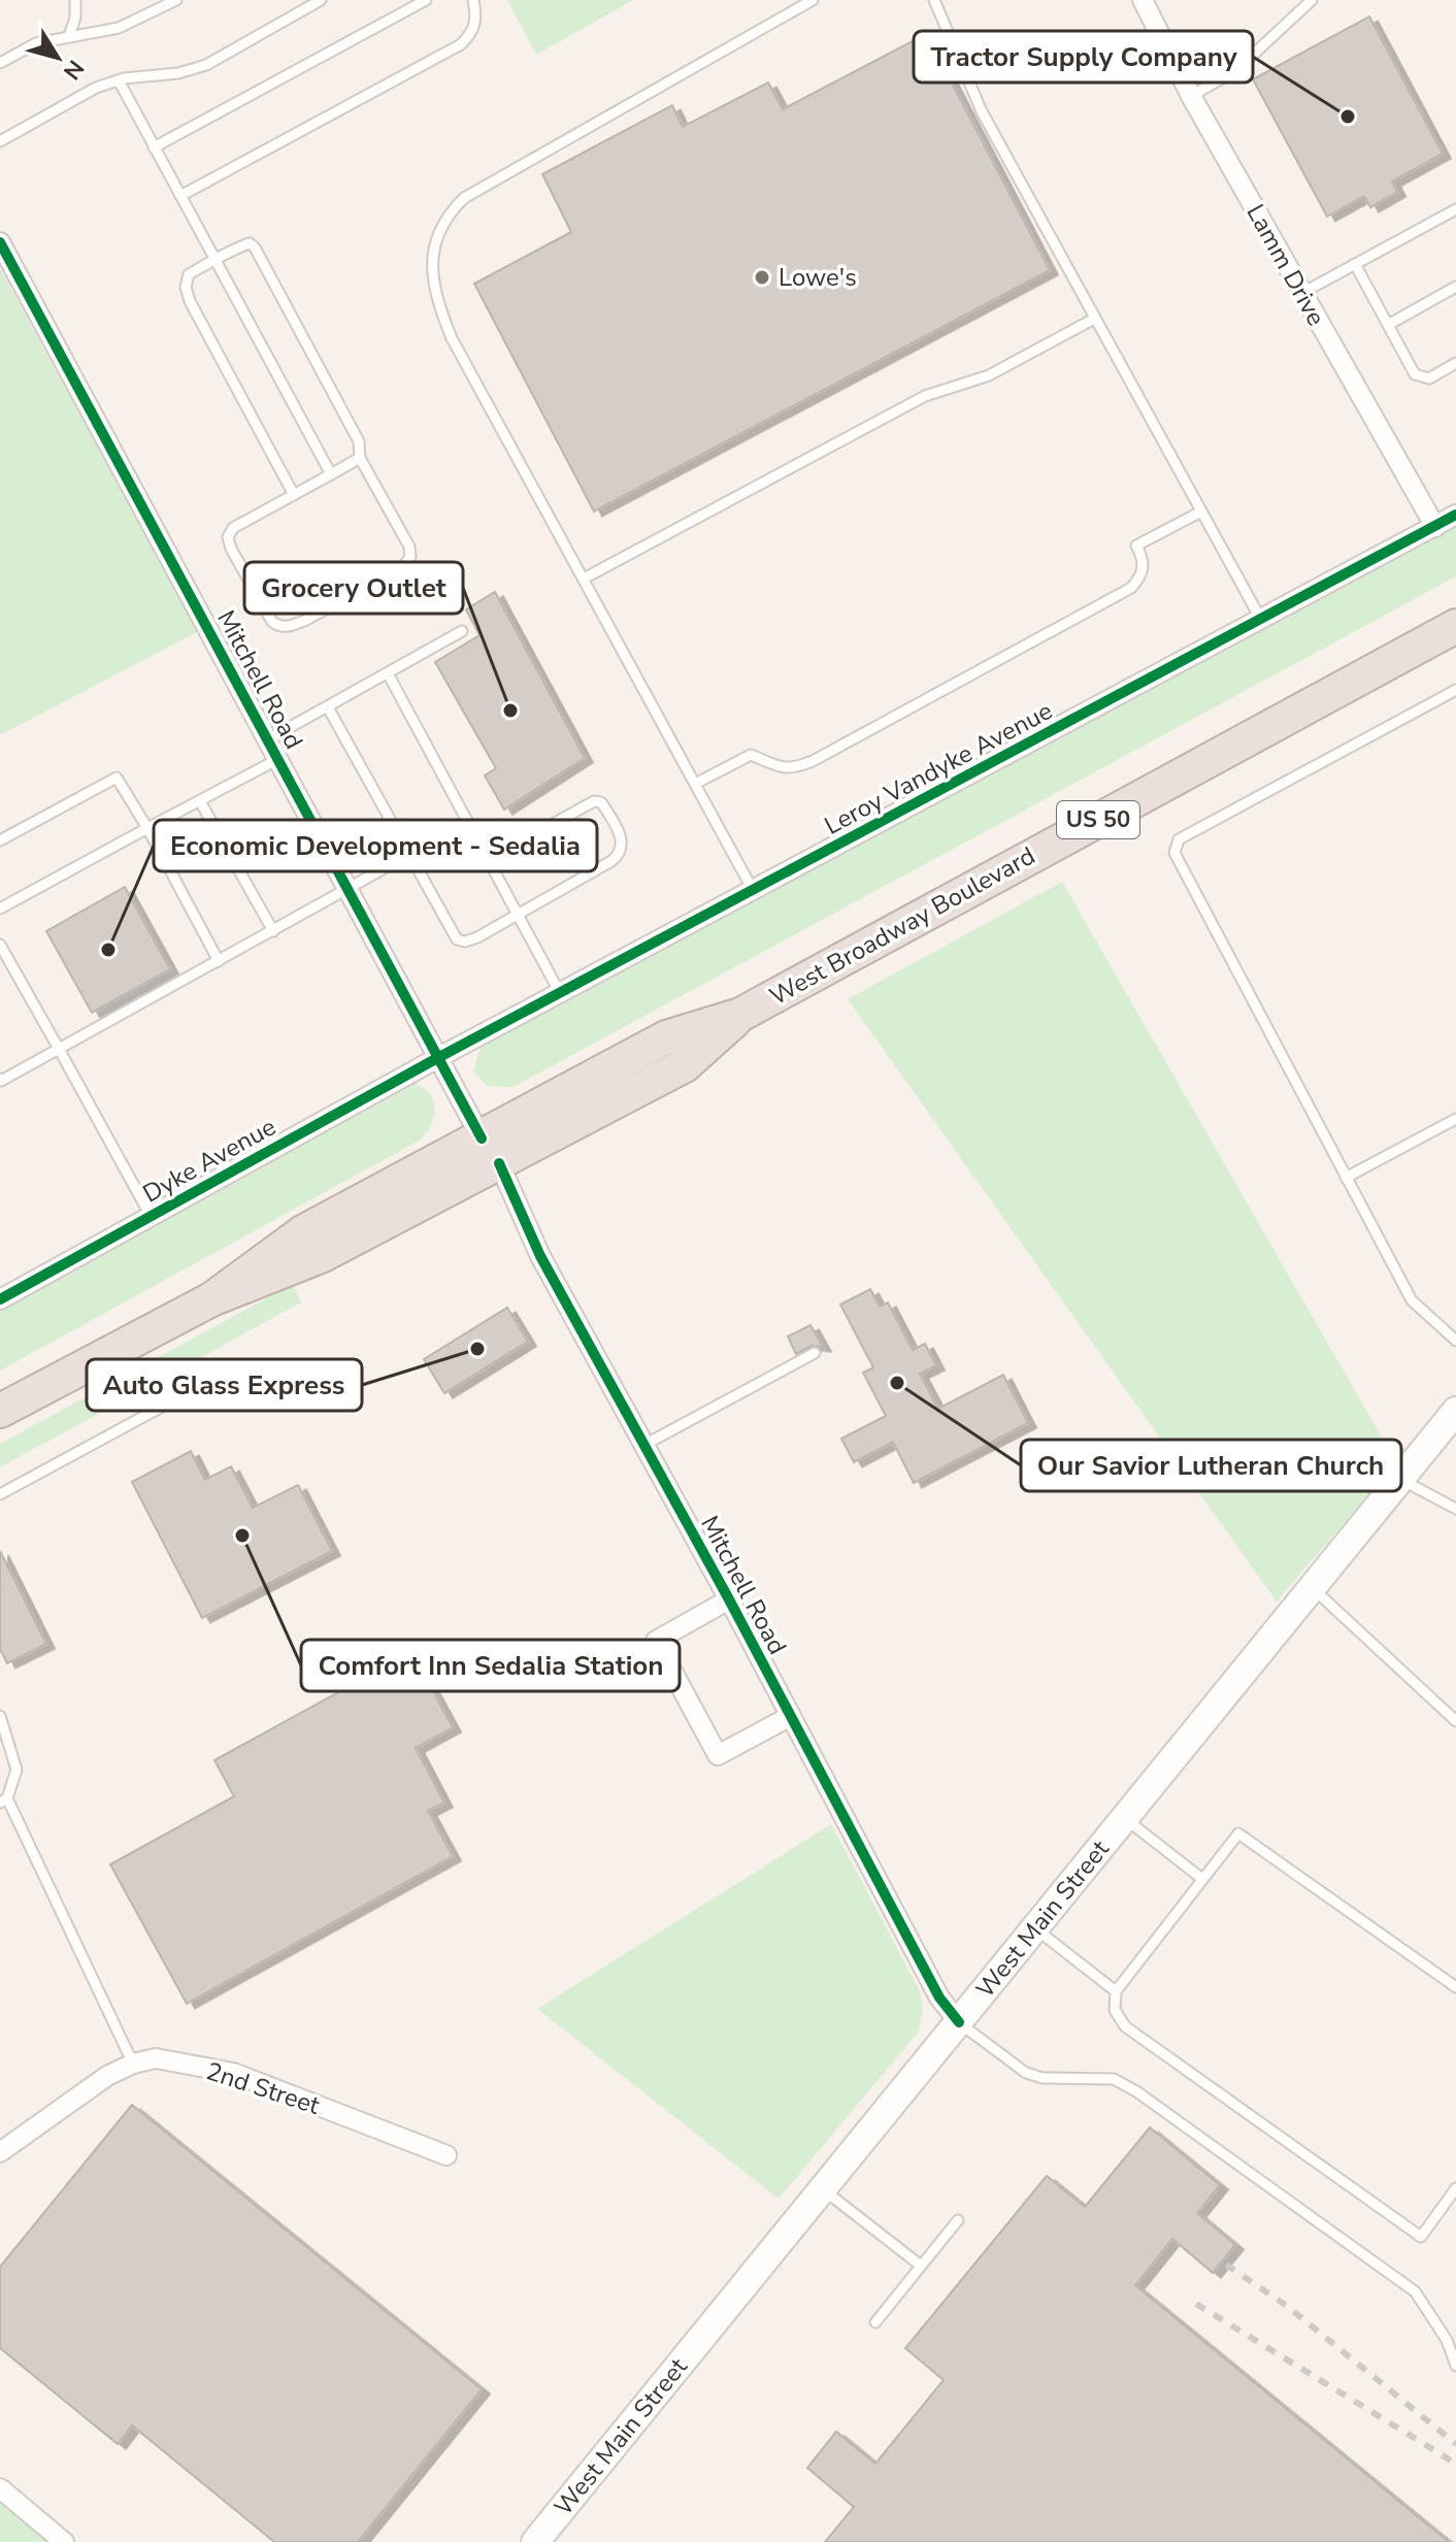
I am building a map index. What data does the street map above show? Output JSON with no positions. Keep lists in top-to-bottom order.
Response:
{
  "streets": {
    "highway": ["US 50", "West Broadway Boulevard"],
    "main road": ["West Main Street"],
    "street": [
      "Lamm Drive",
      "Mitchell Road",
      "Leroy Vandyke Avenue",
      "Dyke Avenue",
      "2nd Street"
    ]
  },
  "crossings": [
    ["Lamm Drive", "Leroy Vandyke Avenue"],
    ["Mitchell Road", "Leroy Vandyke Avenue"],
    ["Mitchell Road", "West Broadway Boulevard"],
    ["Mitchell Road", "Dyke Avenue"],
    ["Mitchell Road", "West Main Street"],
    ["Leroy Vandyke Avenue", "Dyke Avenue"]
  ],
  "places": [
    "Tractor Supply Company",
    "Lowe's",
    "Grocery Outlet",
    "Economic Development - Sedalia",
    "Auto Glass Express",
    "Our Savior Lutheran Church",
    "Comfort Inn Sedalia Station"
  ],
  "north": "bottom right"
}
